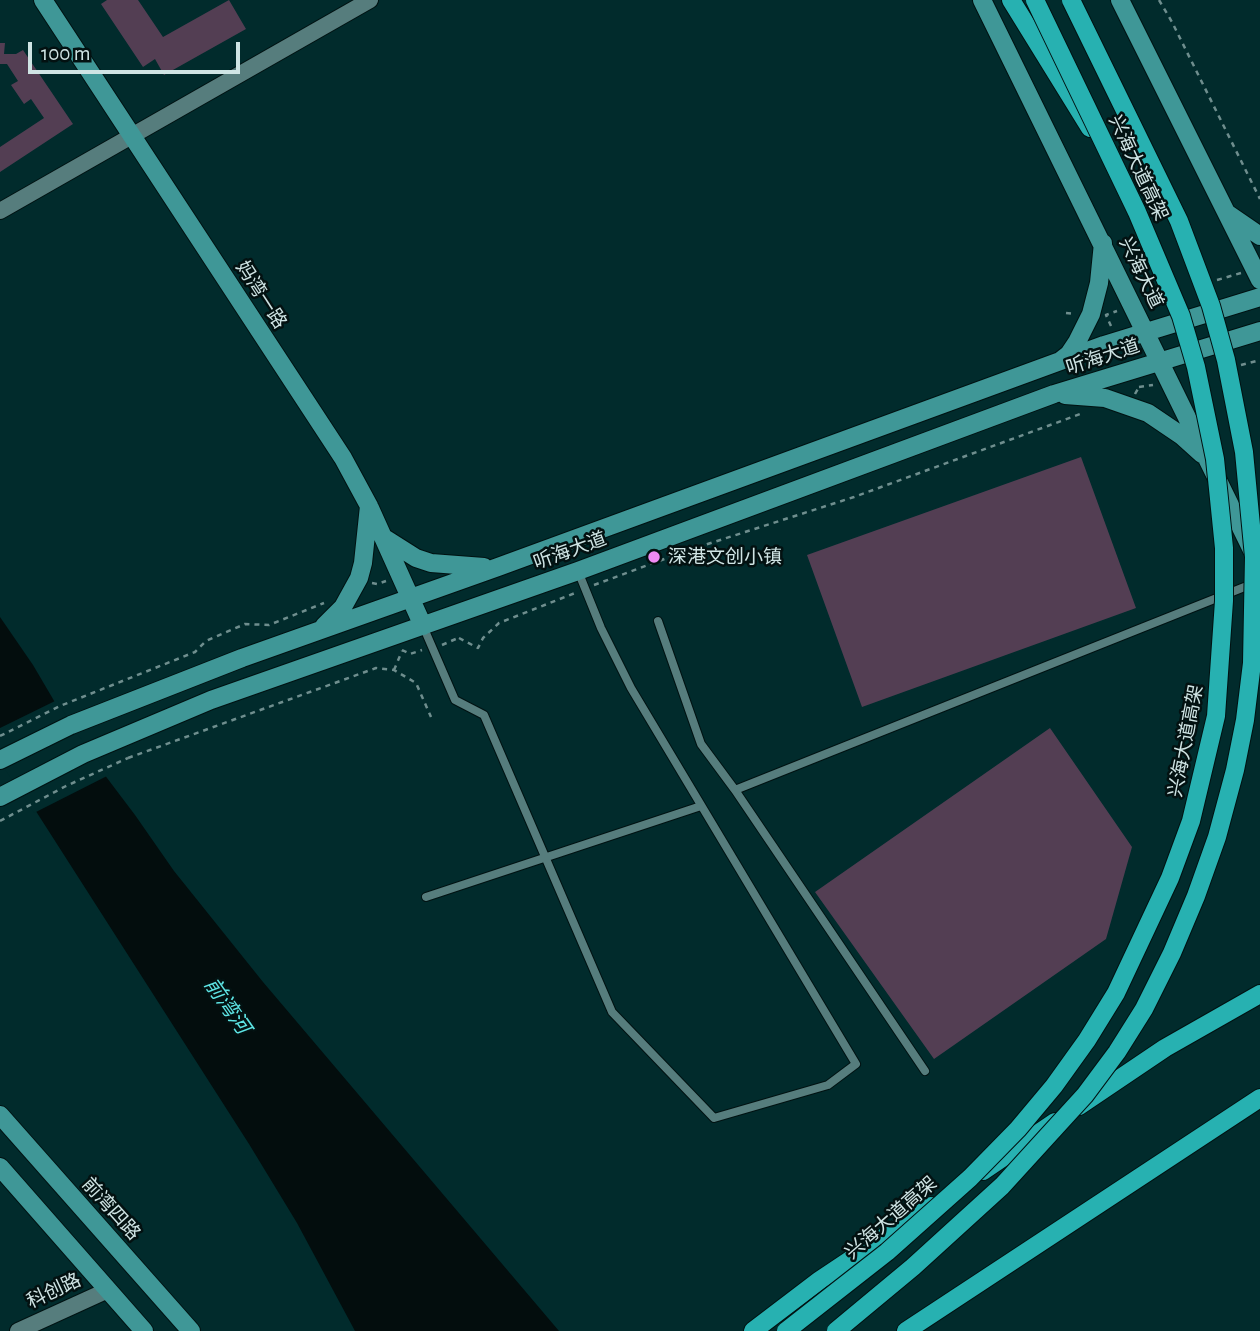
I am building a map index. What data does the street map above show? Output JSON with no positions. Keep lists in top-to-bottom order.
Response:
{
  "streets": {
    "main road": [
      "兴海大道高架",
      "兴海大道",
      "妈湾一路",
      "听海大道",
      "前湾四路"
    ],
    "street": ["科创路"]
  },
  "crossings": [
    ["兴海大道", "听海大道"],
    ["妈湾一路", "听海大道"]
  ],
  "water": ["前湾河"],
  "places": ["深港文创小镇"],
  "scale_bar": "100 m"
}
